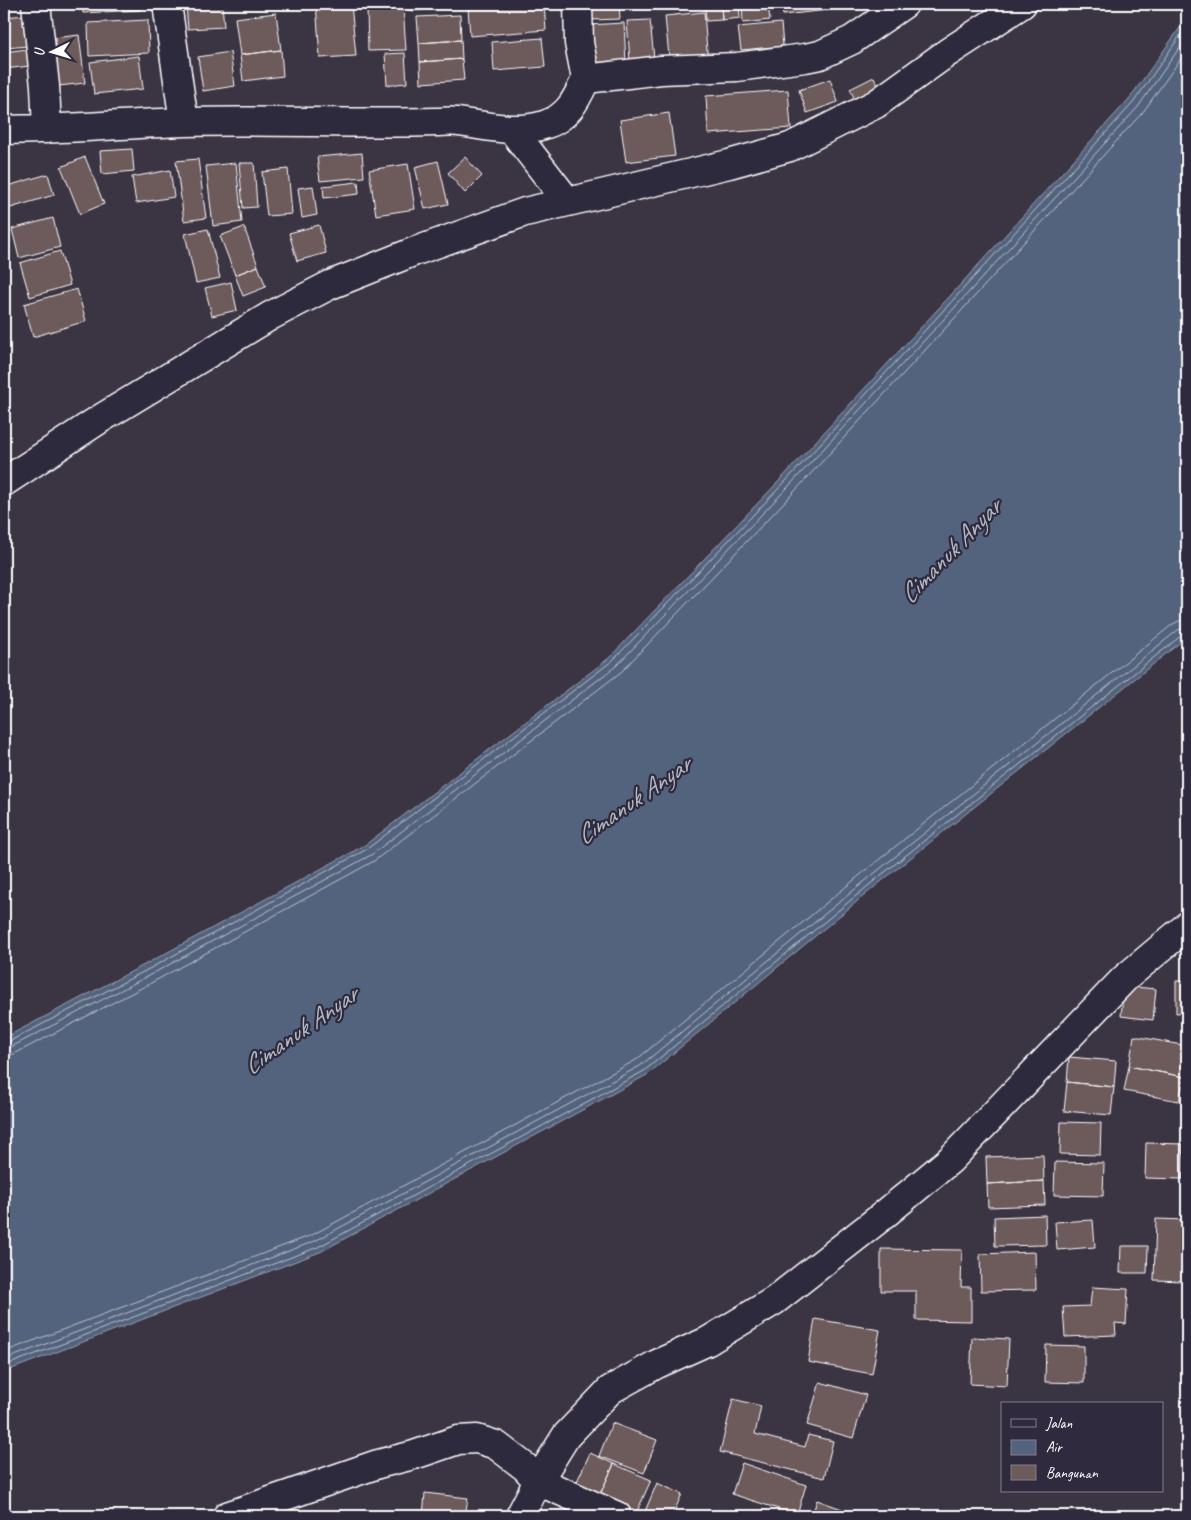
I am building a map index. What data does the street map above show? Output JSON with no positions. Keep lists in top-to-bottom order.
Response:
{
  "water": ["Cimanuk Anyar"],
  "legend": ["Jalan", "Air", "Bangunan"],
  "north": "left"
}
